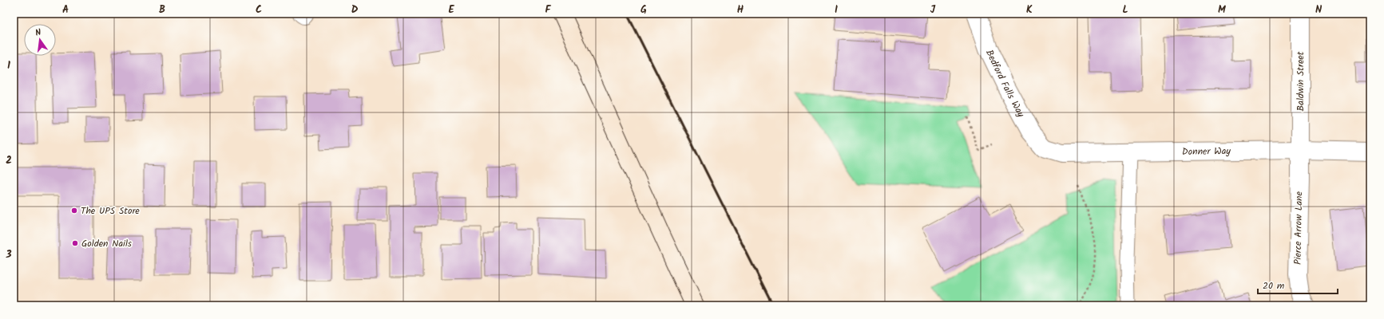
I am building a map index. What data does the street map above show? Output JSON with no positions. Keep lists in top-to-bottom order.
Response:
{
  "streets": {
    "street": [
      "Baldwin Street",
      "Bedford Falls Way",
      "Donner Way",
      "Pierce Arrow Lane"
    ]
  },
  "crossings": [
    ["Baldwin Street", "Donner Way"],
    ["Baldwin Street", "Pierce Arrow Lane"],
    ["Bedford Falls Way", "Donner Way"],
    ["Donner Way", "Pierce Arrow Lane"]
  ],
  "places": ["The UPS Store", "Golden Nails"],
  "scale_bar": "20 m",
  "north": "top",
  "grid": {
    "columns": [
      "A",
      "B",
      "C",
      "D",
      "E",
      "F",
      "G",
      "H",
      "I",
      "J",
      "K",
      "L",
      "M",
      "N"
    ],
    "rows": ["1", "2", "3"]
  }
}
